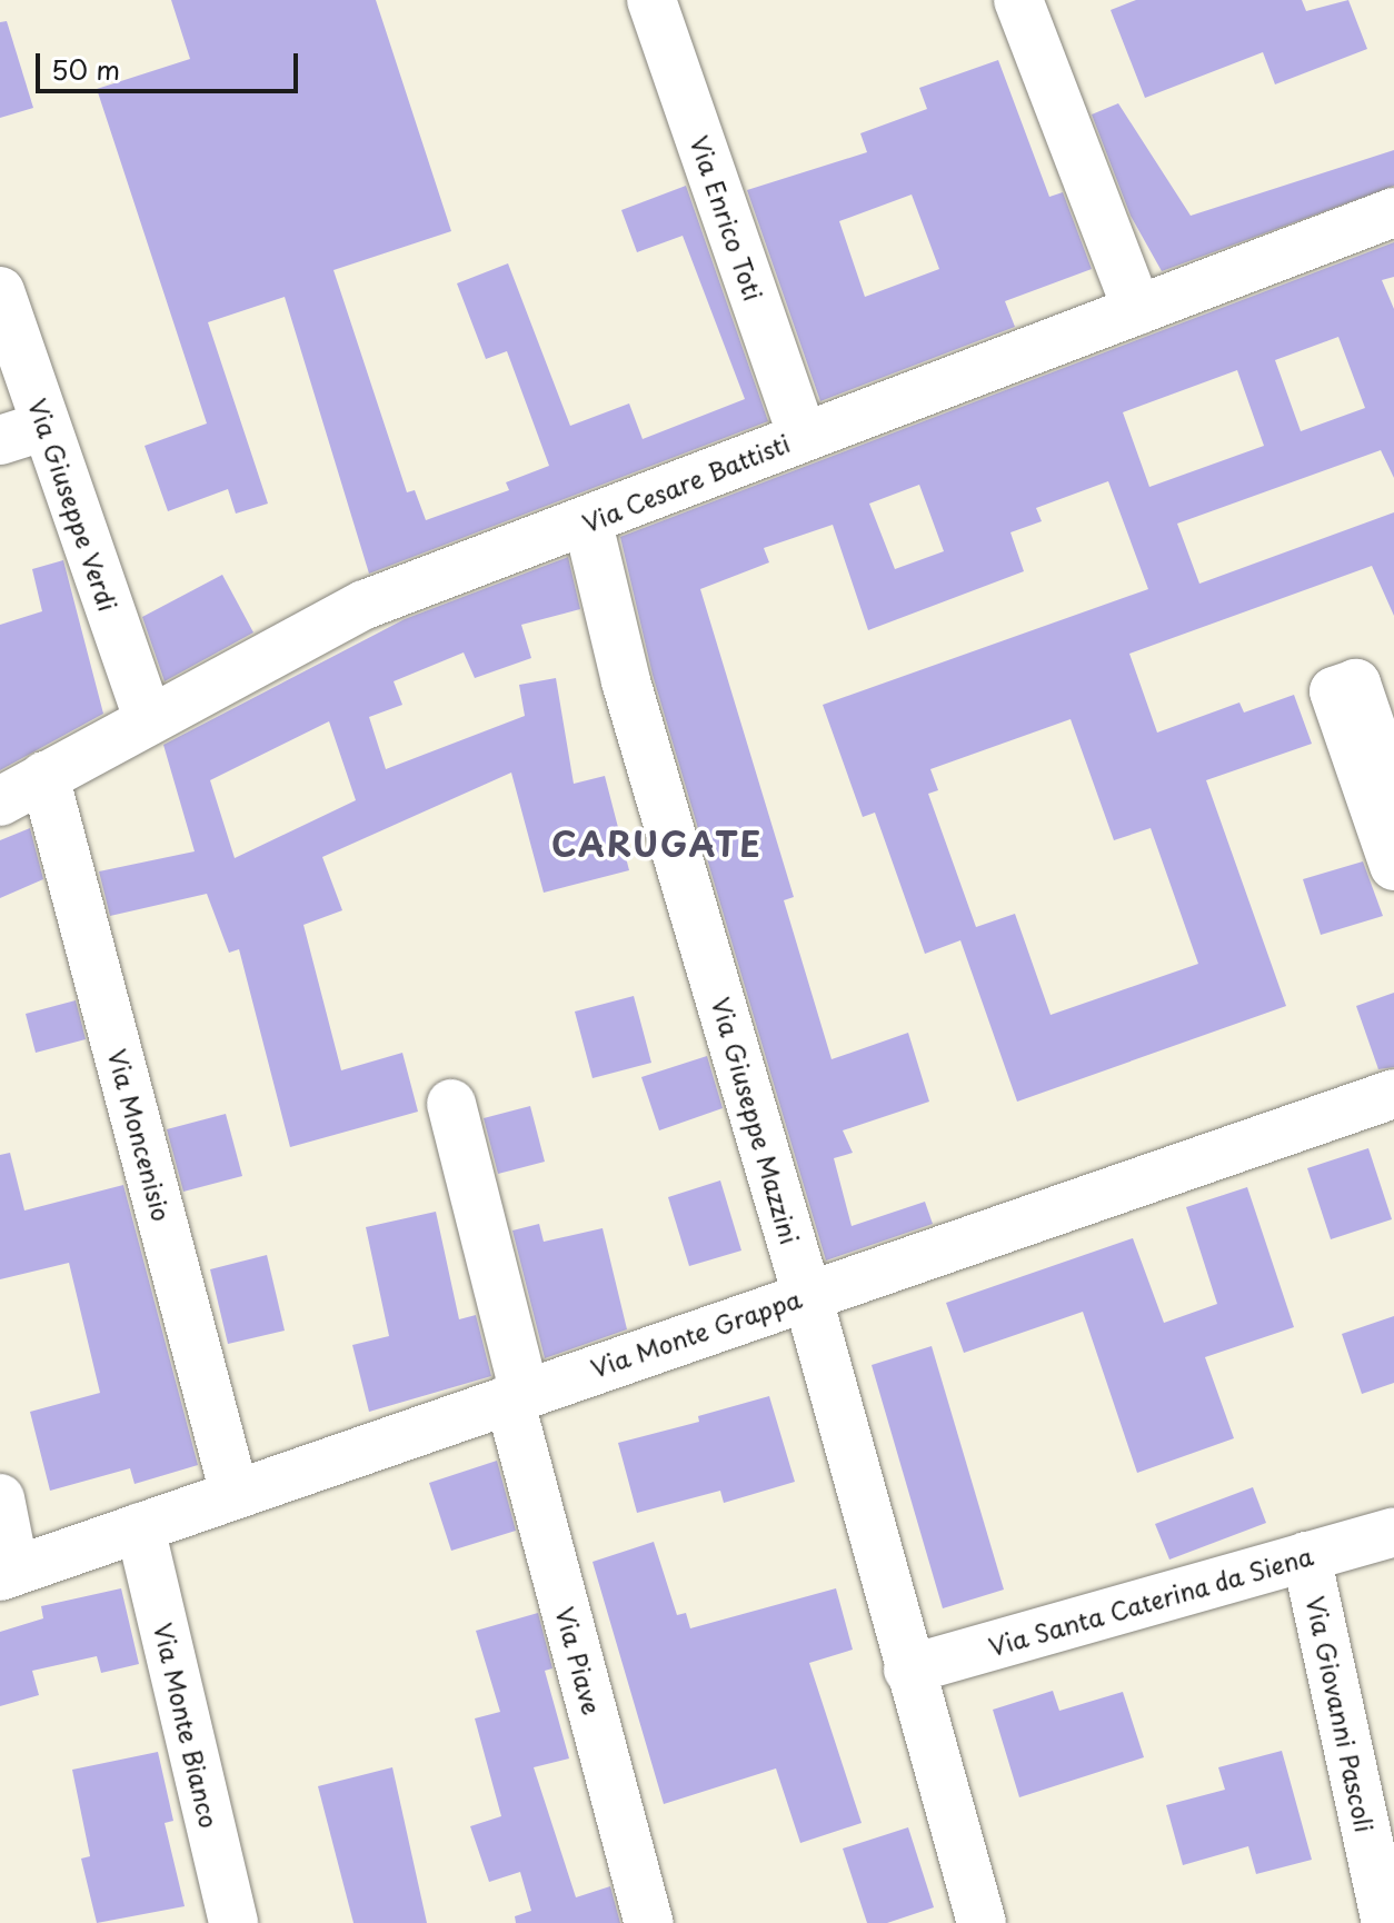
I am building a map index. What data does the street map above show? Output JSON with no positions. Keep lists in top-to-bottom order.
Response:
{
  "streets": {
    "street": [
      "Via Enrico Toti",
      "Via Cesare Battisti",
      "Via Giuseppe Verdi",
      "Via Giuseppe Mazzini",
      "Via Moncenisio",
      "Via Monte Grappa",
      "Via Santa Caterina da Siena",
      "Via Piave",
      "Via Giovanni Pascoli",
      "Via Monte Bianco"
    ]
  },
  "crossings": [
    ["Via Enrico Toti", "Via Cesare Battisti"],
    ["Via Cesare Battisti", "Via Giuseppe Verdi"],
    ["Via Cesare Battisti", "Via Giuseppe Mazzini"],
    ["Via Cesare Battisti", "Via Moncenisio"],
    ["Via Giuseppe Mazzini", "Via Monte Grappa"],
    ["Via Giuseppe Mazzini", "Via Santa Caterina da Siena"],
    ["Via Moncenisio", "Via Monte Grappa"],
    ["Via Monte Grappa", "Via Piave"],
    ["Via Monte Grappa", "Via Monte Bianco"],
    ["Via Santa Caterina da Siena", "Via Giovanni Pascoli"]
  ],
  "districts": ["CARUGATE"],
  "scale_bar": "50 m"
}
